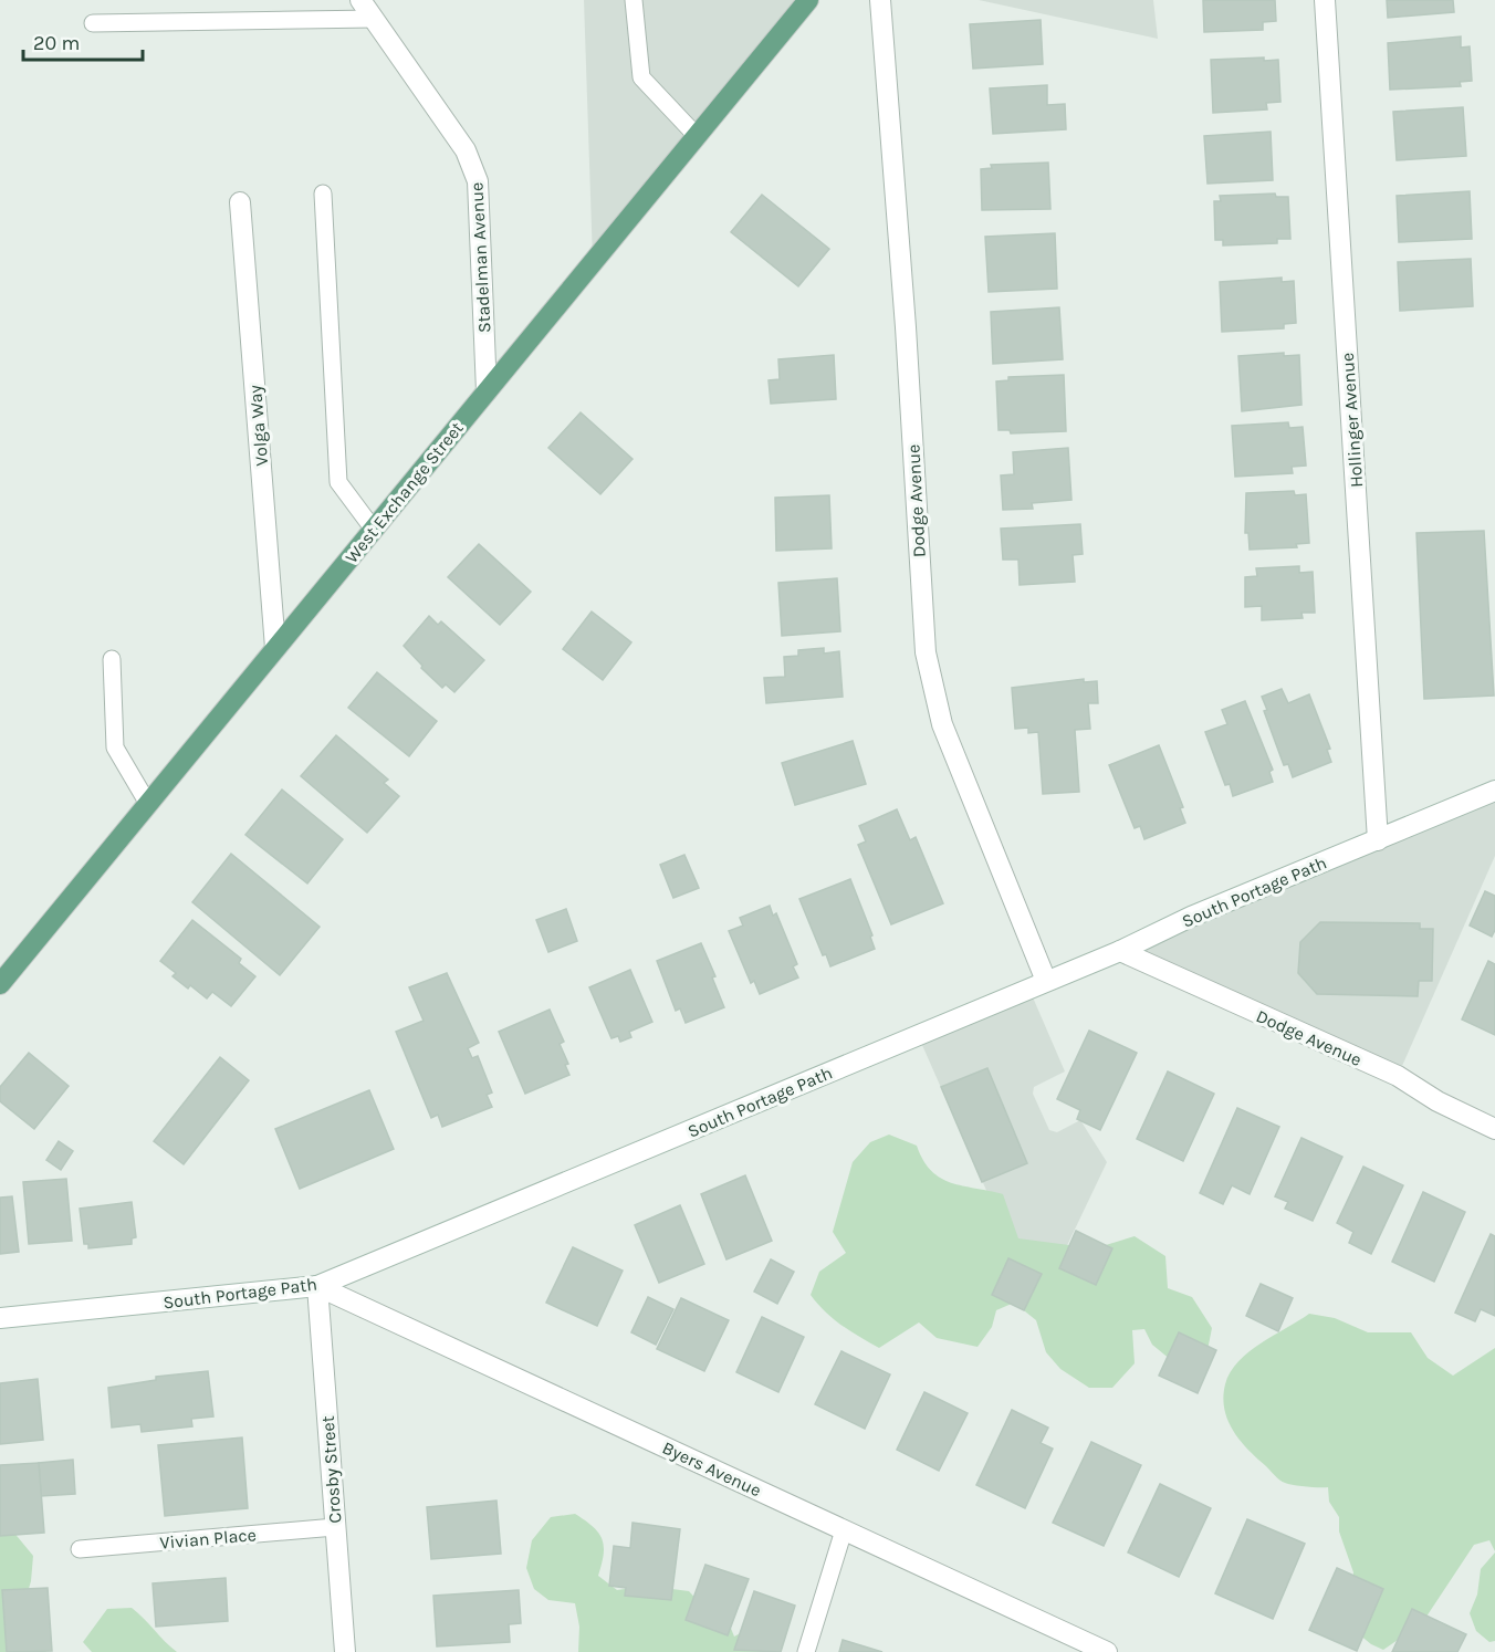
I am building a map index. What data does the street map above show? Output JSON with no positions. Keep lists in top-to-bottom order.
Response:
{
  "streets": {
    "main road": ["West Exchange Street"],
    "street": [
      "Stadelman Avenue",
      "Hollinger Avenue",
      "Volga Way",
      "Dodge Avenue",
      "South Portage Path",
      "Byers Avenue",
      "Crosby Street"
    ],
    "lane": ["Vivian Place"]
  },
  "crossings": [
    ["Stadelman Avenue", "West Exchange Street"],
    ["Hollinger Avenue", "South Portage Path"],
    ["Volga Way", "West Exchange Street"],
    ["Dodge Avenue", "South Portage Path"],
    ["South Portage Path", "Byers Avenue"],
    ["South Portage Path", "Crosby Street"],
    ["Byers Avenue", "Crosby Street"],
    ["Crosby Street", "Vivian Place"]
  ],
  "scale_bar": "20 m"
}
